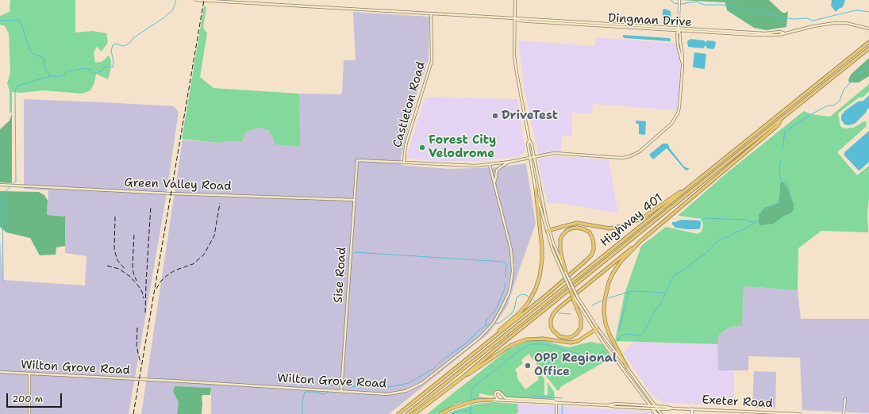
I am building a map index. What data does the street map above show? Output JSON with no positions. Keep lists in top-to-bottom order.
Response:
{
  "streets": {
    "highway": ["Highway 401"],
    "main road": [
      "Dingman Drive",
      "Castleton Road",
      "Green Valley Road",
      "Sise Road",
      "Wilton Grove Road",
      "Exeter Road"
    ]
  },
  "crossings": [
    ["Dingman Drive", "Castleton Road"],
    ["Castleton Road", "Sise Road"],
    ["Green Valley Road", "Sise Road"],
    ["Sise Road", "Wilton Grove Road"]
  ],
  "places": ["DriveTest", "Forest City Velodrome", "OPP Regional Office"],
  "scale_bar": "200 m"
}
